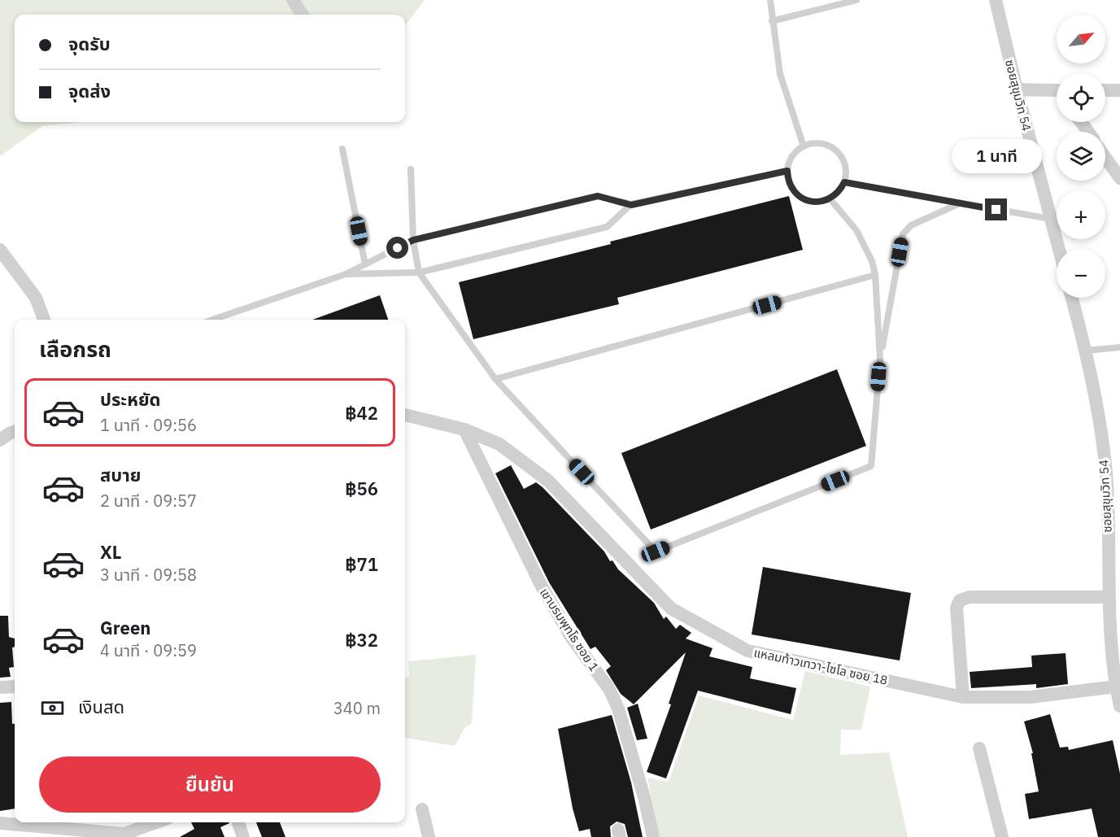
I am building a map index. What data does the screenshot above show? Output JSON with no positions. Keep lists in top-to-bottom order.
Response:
{
  "streets": {
    "street": ["ซอยสุขุมวิท 54", "เขาบรมพุทโธ ซอย 1", "แหลมท้าวเทวา-ไซโล ซอย 18"]
  },
  "crossings": [
    ["ซอยสุขุมวิท 54", "แหลมท้าวเทวา-ไซโล ซอย 18"],
    ["เขาบรมพุทโธ ซอย 1", "แหลมท้าวเทวา-ไซโล ซอย 18"]
  ],
  "north": "top right",
  "page": {
    "map_buttons": ["+", "−"],
    "banner": ["จุดรับ", "จุดส่ง"],
    "bubble": "1 นาที",
    "heading": "เลือกรถ",
    "list": [
      {
        "name": "ประหยัด",
        "note": "1 นาที · 09:56",
        "value": "฿42"
      },
      {
        "name": "สบาย",
        "note": "2 นาที · 09:57",
        "value": "฿56"
      },
      {
        "name": "XL",
        "note": "3 นาที · 09:58",
        "value": "฿71"
      },
      {
        "name": "Green",
        "note": "4 นาที · 09:59",
        "value": "฿32"
      }
    ],
    "pay": ["เงินสด", "340 m"],
    "buttons": "ยืนยัน"
  }
}
